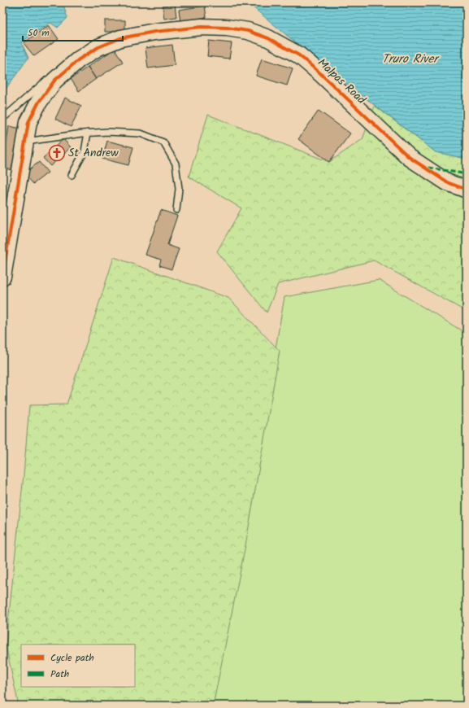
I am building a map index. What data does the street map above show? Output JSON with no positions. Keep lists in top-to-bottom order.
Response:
{
  "streets": {
    "street": ["Malpas Road"]
  },
  "water": ["Truro River"],
  "places": {
    "church": ["St Andrew"]
  },
  "legend": ["Cycle path", "Path"],
  "scale_bar": "50 m"
}
